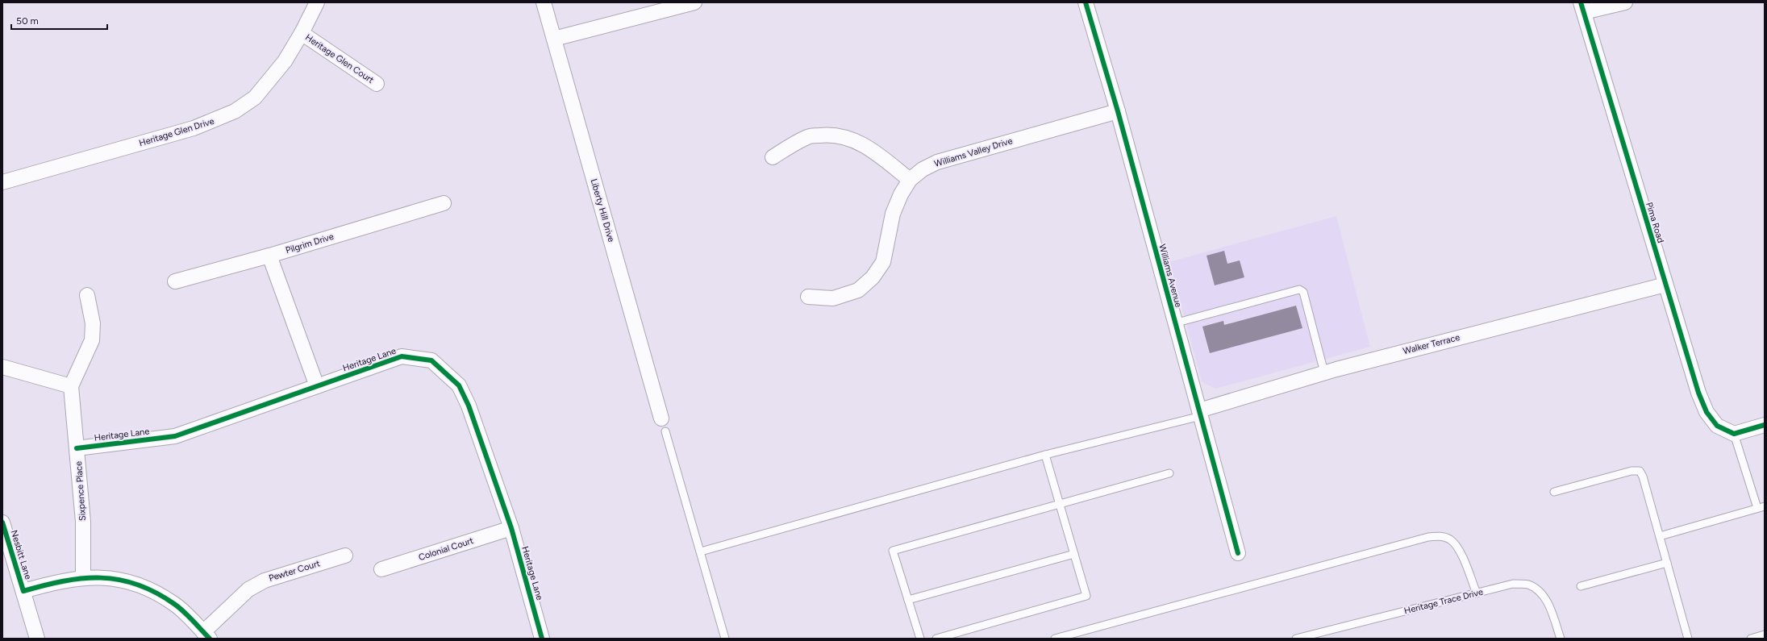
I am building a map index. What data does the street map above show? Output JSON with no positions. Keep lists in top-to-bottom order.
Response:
{
  "streets": {
    "street": [
      "Heritage Glen Court",
      "Heritage Glen Drive",
      "Williams Valley Drive",
      "Liberty Hill Drive",
      "Pima Road",
      "Pilgrim Drive",
      "Williams Avenue",
      "Walker Terrace",
      "Heritage Lane",
      "Sixpence Place",
      "Colonial Court",
      "Nesbitt Lane",
      "Pewter Court"
    ],
    "lane": ["Heritage Trace Drive"]
  },
  "crossings": [
    ["Heritage Glen Court", "Heritage Glen Drive"],
    ["Williams Valley Drive", "Williams Avenue"],
    ["Pima Road", "Walker Terrace"],
    ["Williams Avenue", "Walker Terrace"],
    ["Heritage Lane", "Sixpence Place"],
    ["Heritage Lane", "Colonial Court"]
  ],
  "scale_bar": "50 m"
}
